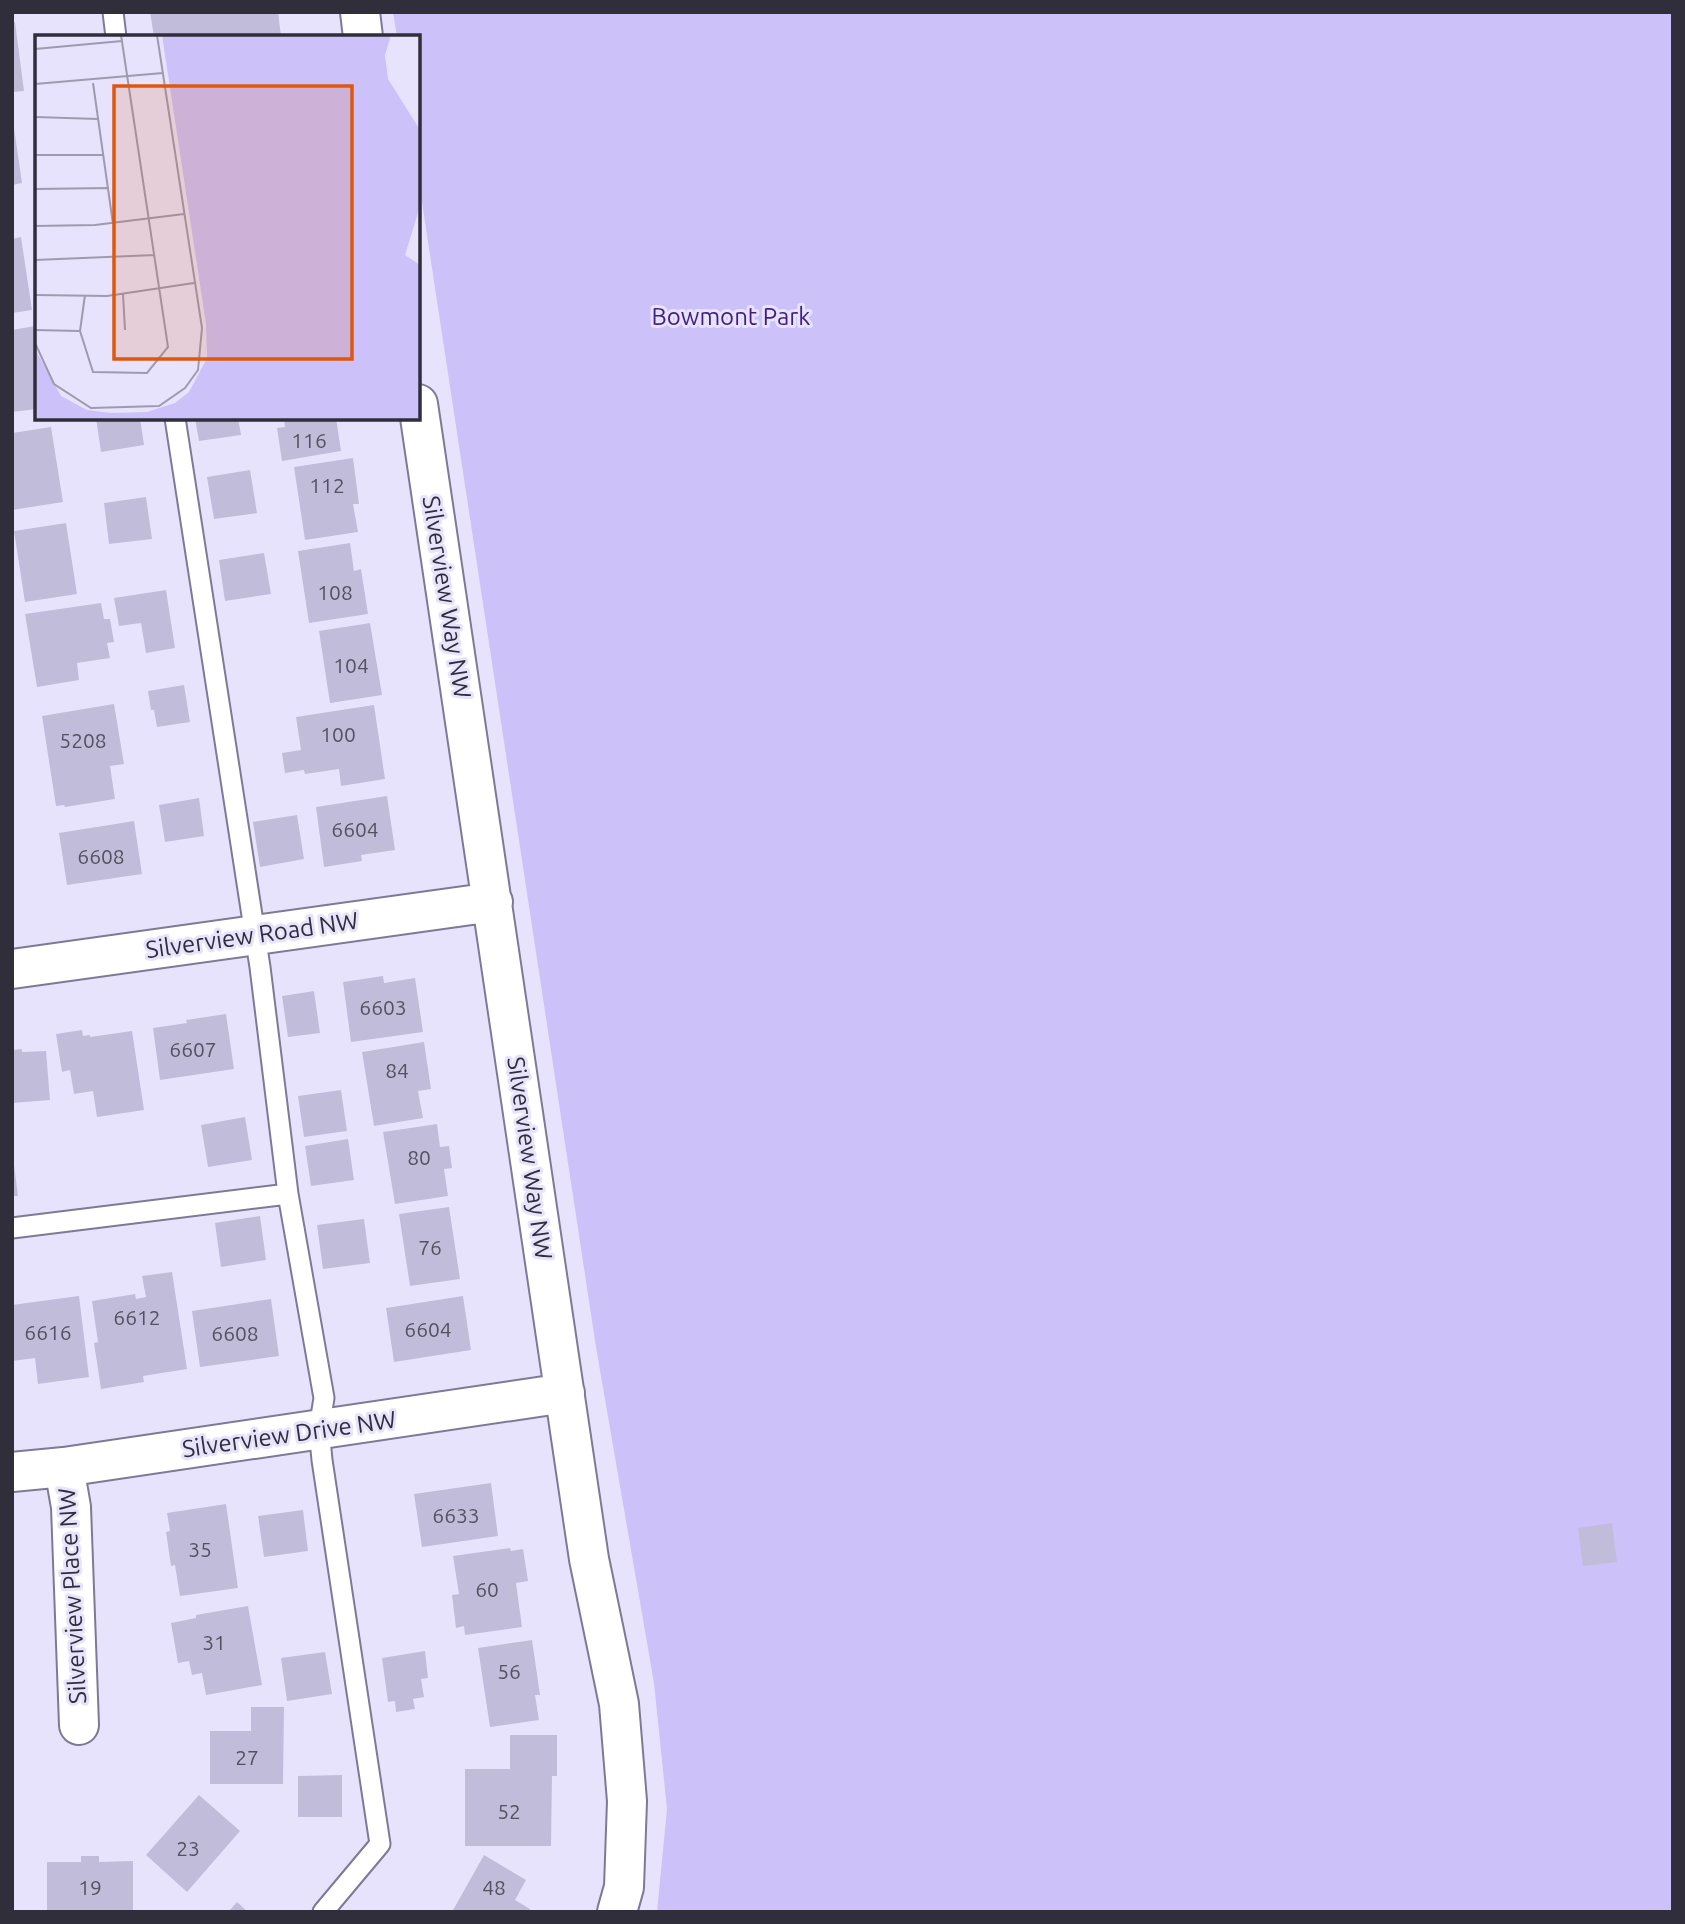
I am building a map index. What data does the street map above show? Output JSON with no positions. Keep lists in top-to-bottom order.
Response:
{
  "streets": {
    "street": [
      "Silverview Way NW",
      "Silverview Road NW",
      "Silverview Drive NW",
      "Silverview Place NW"
    ]
  },
  "crossings": [
    ["Silverview Way NW", "Silverview Road NW"],
    ["Silverview Way NW", "Silverview Drive NW"],
    ["Silverview Drive NW", "Silverview Place NW"]
  ],
  "parks": ["Bowmont Park"],
  "house_numbers": [
    "116",
    "112",
    "108",
    "104",
    "100",
    "5208",
    "6604",
    "6608",
    "6603",
    "6607",
    "84",
    "80",
    "76",
    "6612",
    "6604",
    "6616",
    "6608",
    "6633",
    "35",
    "60",
    "31",
    "56",
    "27",
    "52",
    "23",
    "19",
    "48"
  ]
}
